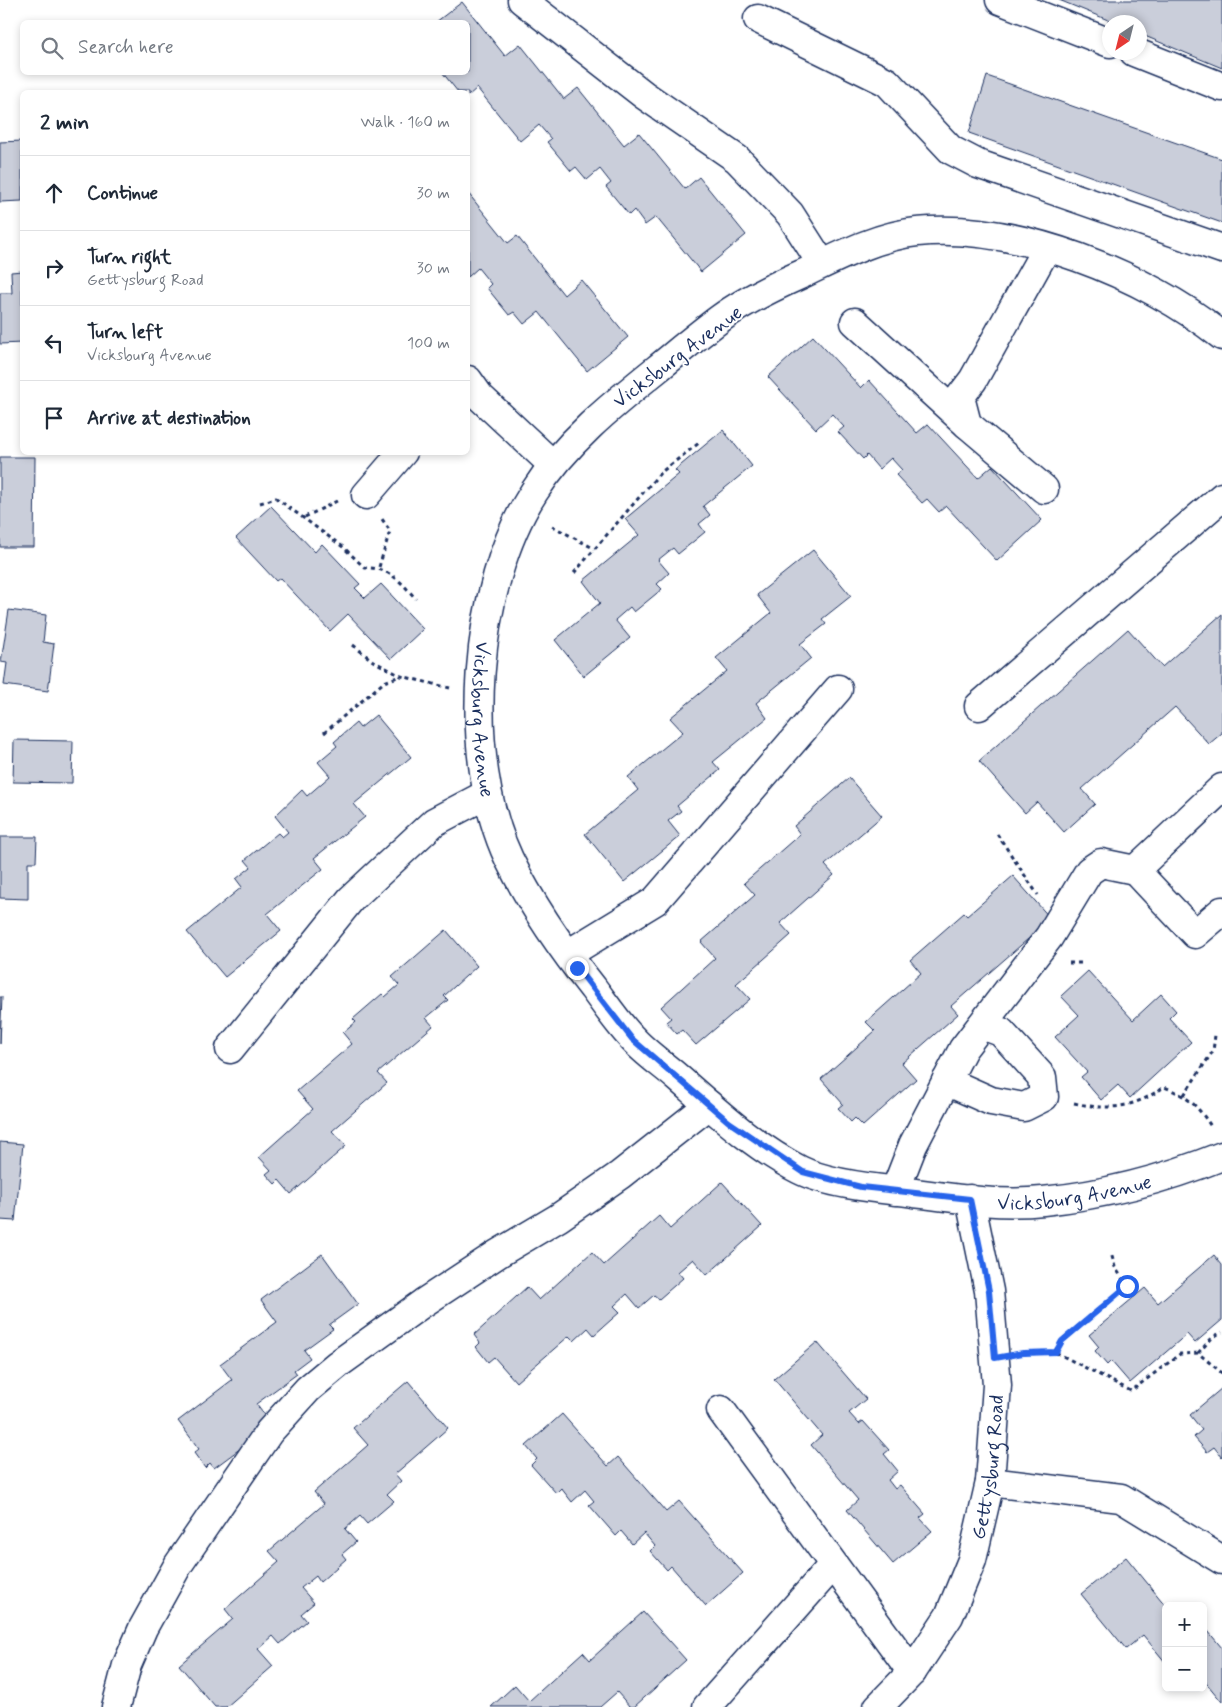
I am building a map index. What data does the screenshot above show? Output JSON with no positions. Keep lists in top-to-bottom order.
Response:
{
  "streets": {
    "street": ["Vicksburg Avenue", "Gettysburg Road"]
  },
  "crossings": [
    ["Vicksburg Avenue", "Gettysburg Road"]
  ],
  "north": "bottom left",
  "page": {
    "search": "Search here",
    "heading": ["2 min", "Walk · 160 m"],
    "list": [
      ["Continue", "30 m"],
      ["Turn right", "Gettysburg Road", "30 m"],
      ["Turn left", "Vicksburg Avenue", "100 m"],
      "Arrive at destination"
    ],
    "map_buttons": ["+", "−"]
  }
}
